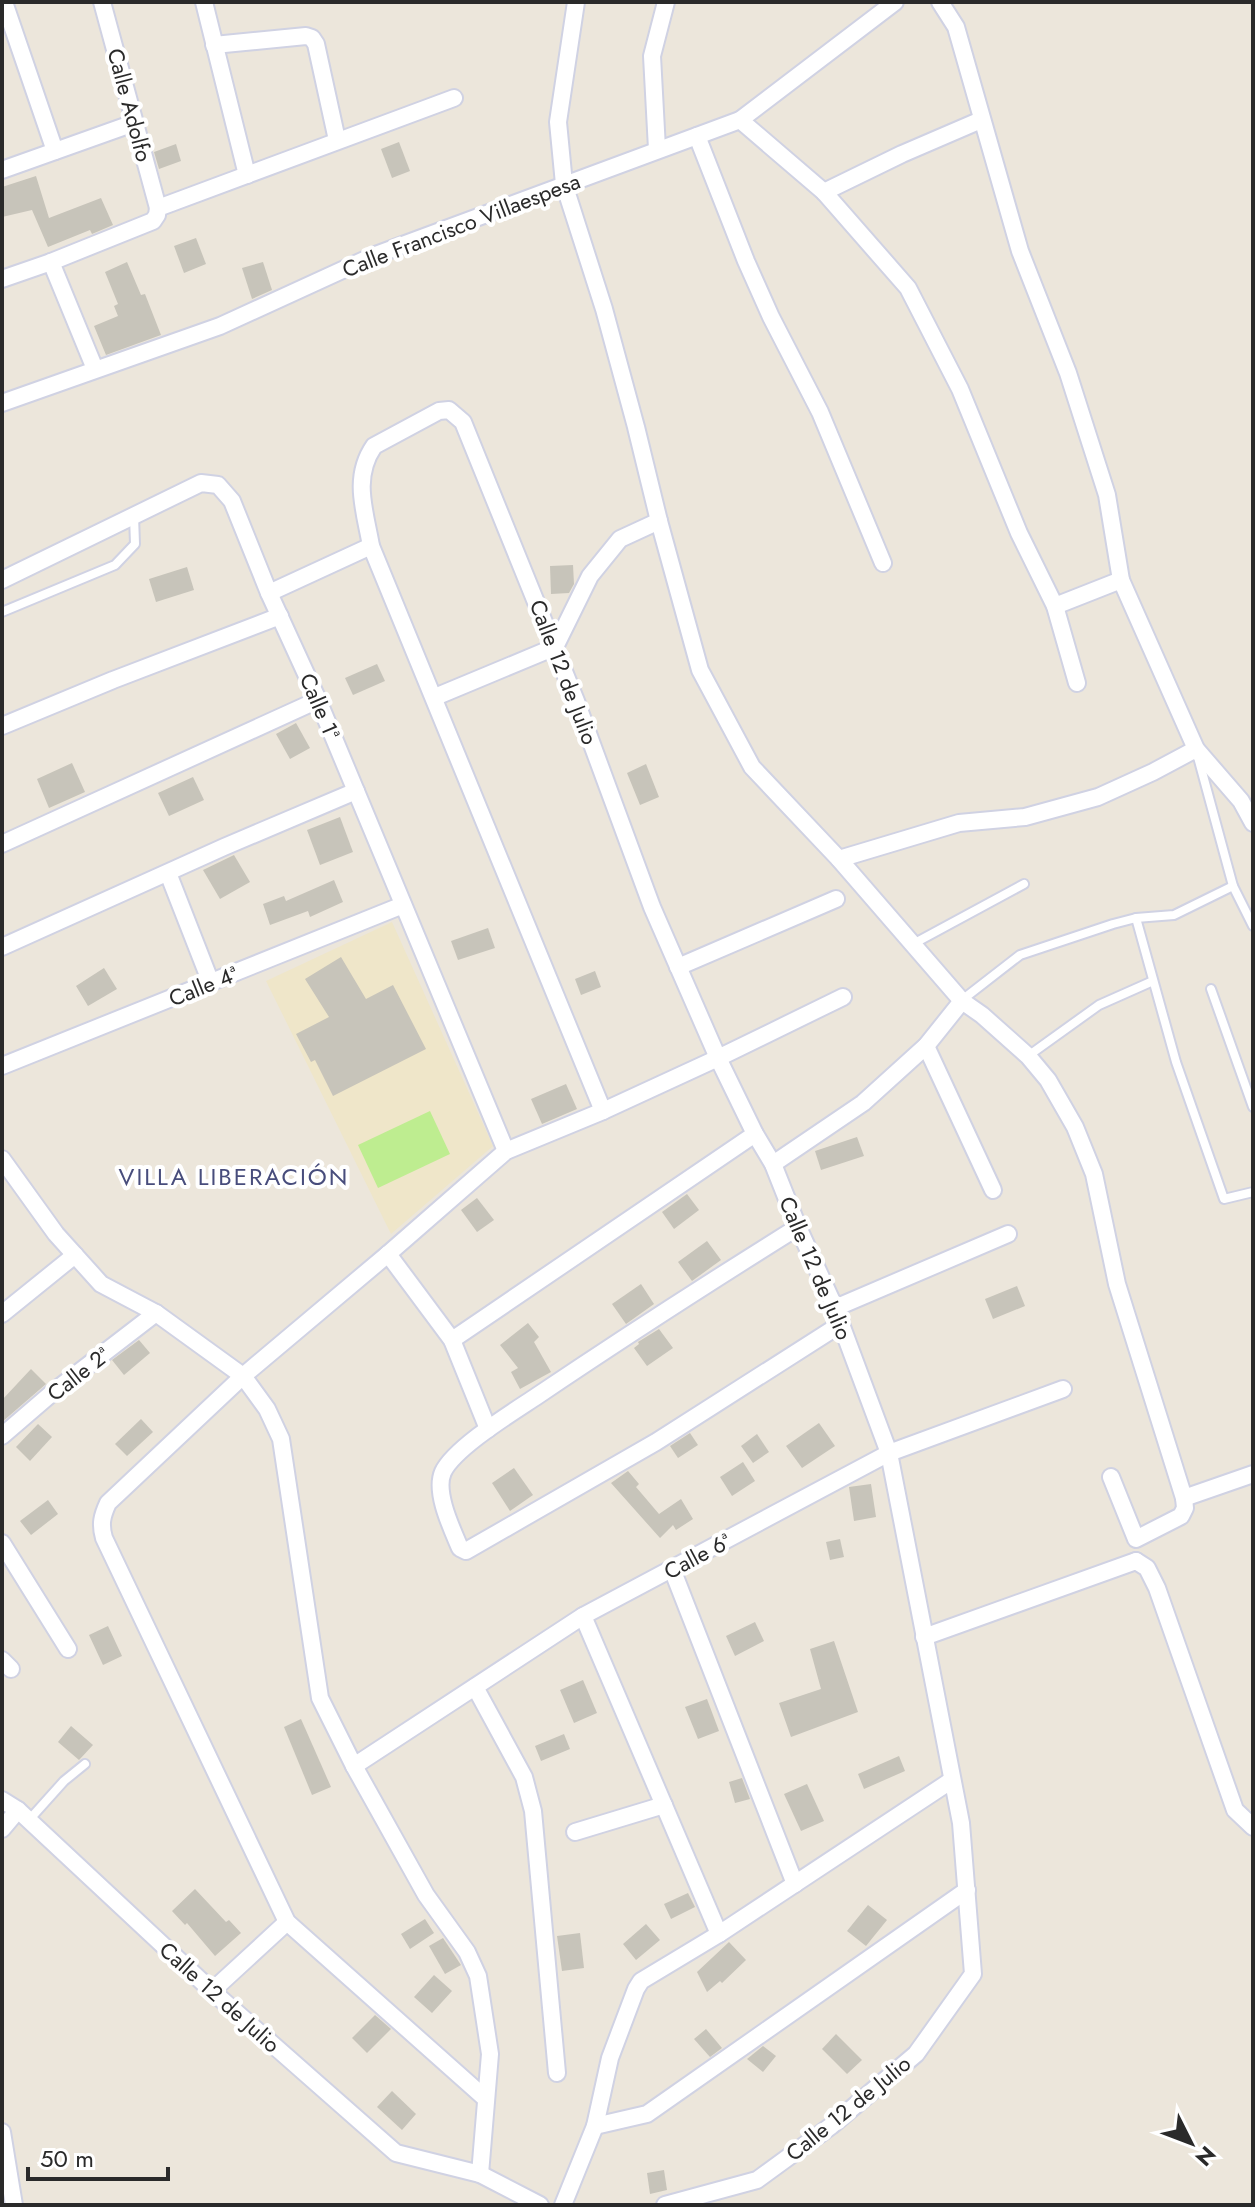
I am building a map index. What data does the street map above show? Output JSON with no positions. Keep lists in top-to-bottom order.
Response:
{
  "streets": {
    "street": [
      "Calle Adolfo",
      "Calle Francisco Villaespesa",
      "Calle 12 de Julio",
      "Calle 1ª",
      "Calle 4ª",
      "Calle 2ª",
      "Calle 6ª"
    ]
  },
  "crossings": [
    ["Calle 12 de Julio", "Calle 6ª"],
    ["Calle 1ª", "Calle 4ª"]
  ],
  "districts": ["VILLA LIBERACIÓN"],
  "scale_bar": "50 m",
  "north": "bottom right"
}
